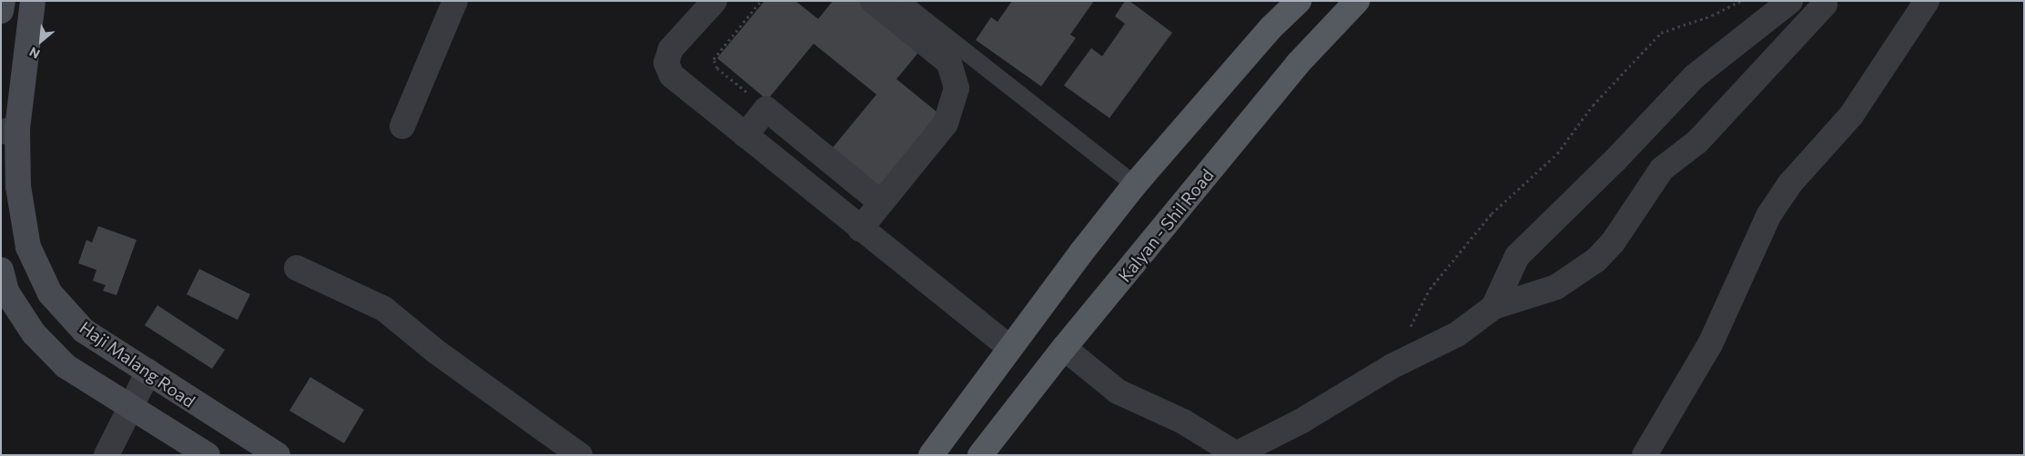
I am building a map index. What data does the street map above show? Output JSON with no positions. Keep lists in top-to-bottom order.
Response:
{
  "streets": {
    "main road": ["Kalyan - Shil Road", "Haji Malang Road"]
  },
  "north": "bottom left"
}
